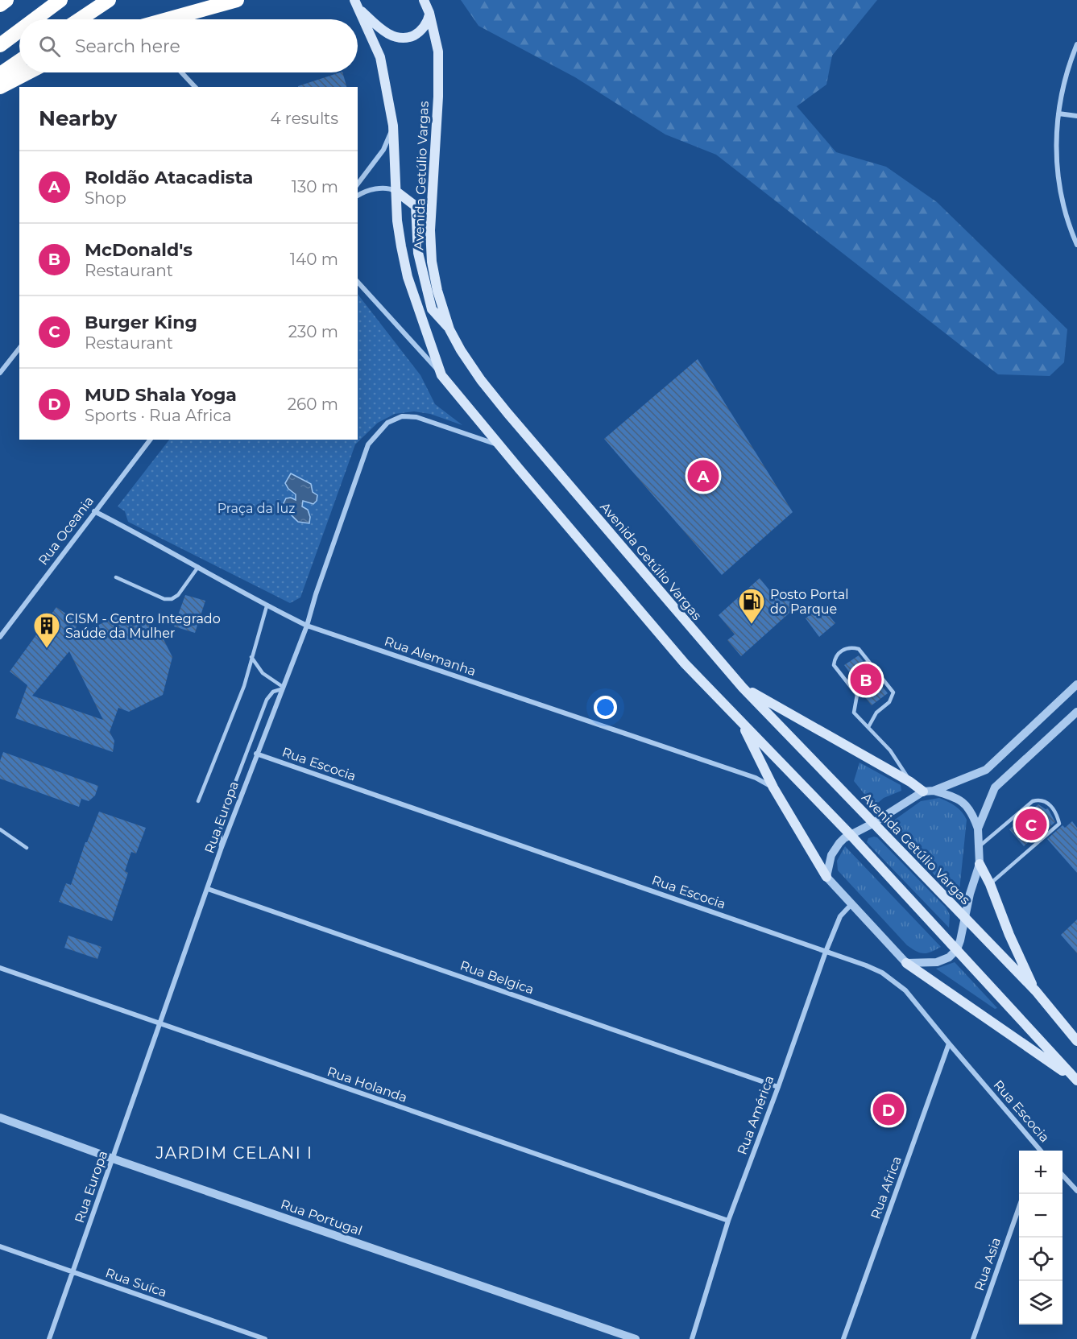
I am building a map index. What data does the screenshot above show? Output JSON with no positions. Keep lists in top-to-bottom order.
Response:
{
  "streets": {
    "main road": ["Avenida Getúlio Vargas"],
    "street": [
      "Rua Oceania",
      "Rua Alemanha",
      "Rua Escocia",
      "Rua Europa",
      "Rua Belgica",
      "Rua Holanda",
      "Rua América",
      "Rua Africa",
      "Rua Portugal",
      "Rua Asia",
      "Rua Suíca"
    ]
  },
  "crossings": [
    ["Avenida Getúlio Vargas", "Rua Europa"],
    ["Rua Oceania", "Rua Alemanha"],
    ["Rua Alemanha", "Rua Europa"],
    ["Rua Escocia", "Rua Europa"],
    ["Rua Escocia", "Rua América"],
    ["Rua Escocia", "Rua Africa"],
    ["Rua Europa", "Rua Belgica"],
    ["Rua Europa", "Rua Holanda"],
    ["Rua Europa", "Rua Portugal"],
    ["Rua Europa", "Rua Suíca"],
    ["Rua Belgica", "Rua América"],
    ["Rua Holanda", "Rua América"]
  ],
  "districts": ["JARDIM CELANI I"],
  "parks": ["Praça da luz"],
  "places": {
    "fuel station": ["Posto Portal do Parque"],
    "building": ["CISM - Centro Integrado Saúde da Mulher"]
  },
  "page": {
    "search": "Search here",
    "heading": ["Nearby", "4 results"],
    "list": [
      {
        "mark": "A",
        "name": "Roldão Atacadista",
        "note": "Shop",
        "value": "130 m"
      },
      {
        "mark": "B",
        "name": "McDonald's",
        "note": "Restaurant",
        "value": "140 m"
      },
      {
        "mark": "C",
        "name": "Burger King",
        "note": "Restaurant",
        "value": "230 m"
      },
      {
        "mark": "D",
        "name": "MUD Shala Yoga",
        "note": "Sports · Rua Africa",
        "value": "260 m"
      }
    ],
    "pins": [
      "A",
      "B",
      "C",
      "D"
    ],
    "map_buttons": ["+", "−"]
  }
}
